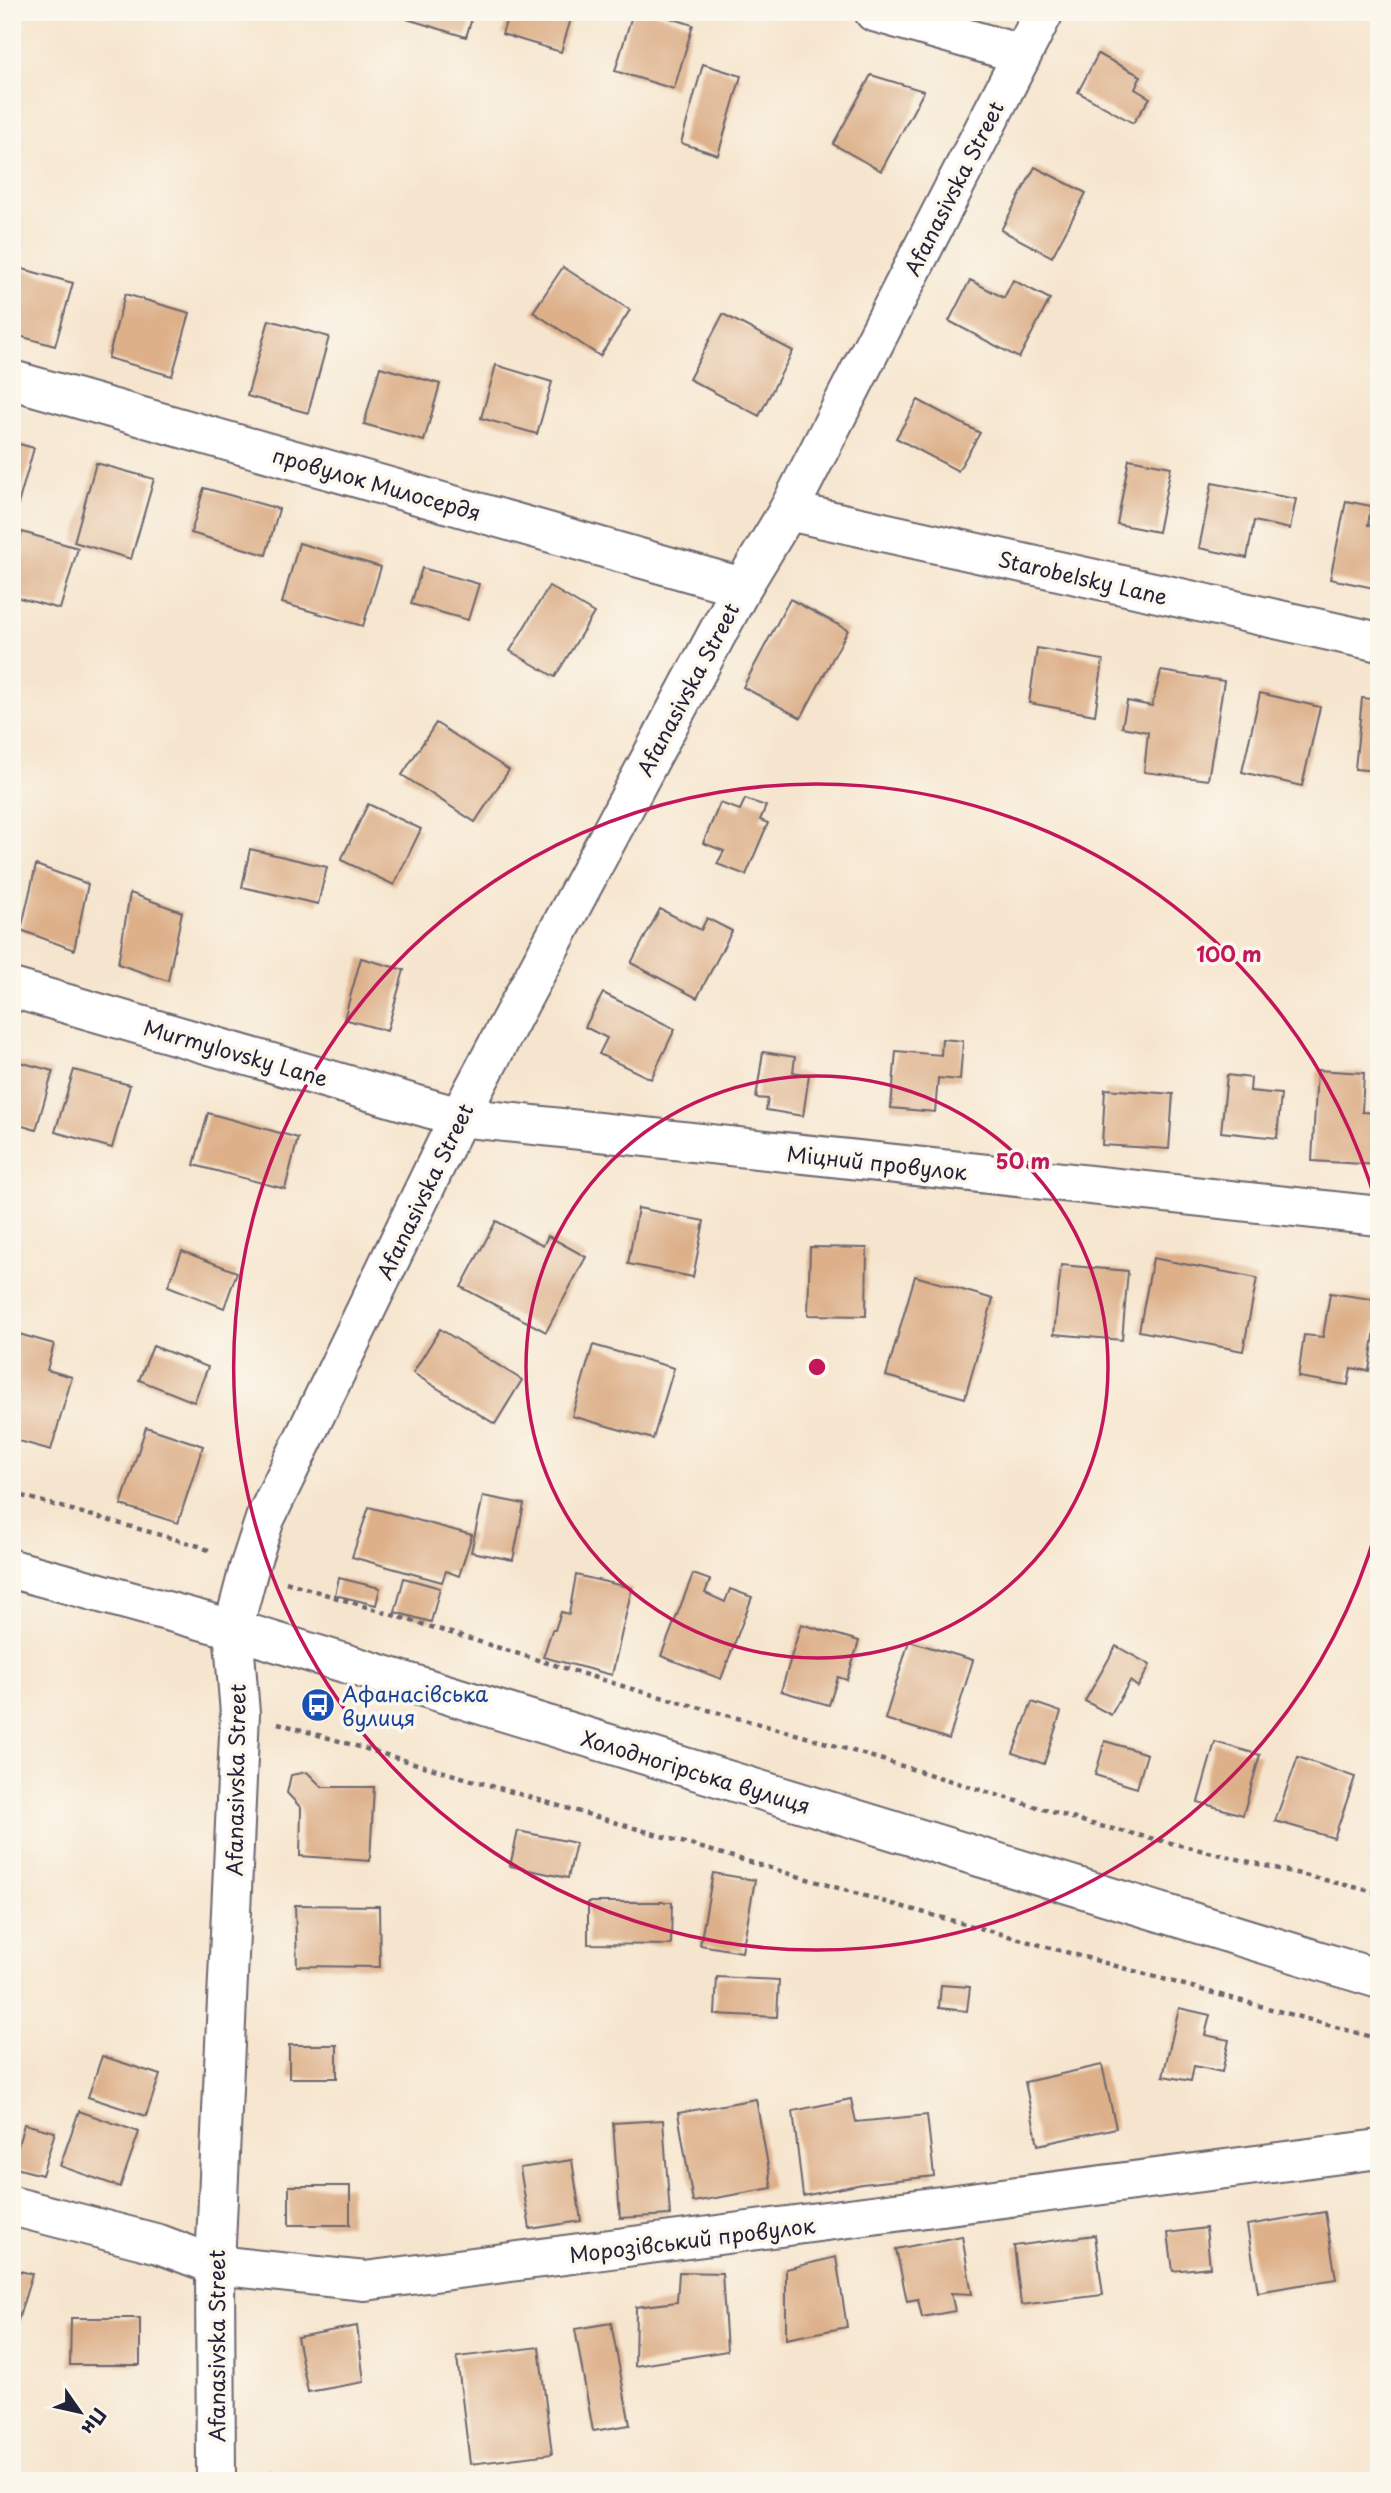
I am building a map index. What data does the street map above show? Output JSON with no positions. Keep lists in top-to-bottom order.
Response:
{
  "streets": {
    "street": [
      "Afanasivska Street",
      "провулок Милосердя",
      "Starobelsky Lane",
      "Murmylovsky Lane",
      "Міцний провулок",
      "Холодногірська вулиця",
      "Морозівський провулок"
    ]
  },
  "crossings": [
    ["Afanasivska Street", "провулок Милосердя"],
    ["Afanasivska Street", "Starobelsky Lane"],
    ["Afanasivska Street", "Murmylovsky Lane"],
    ["Afanasivska Street", "Міцний провулок"],
    ["Afanasivska Street", "Холодногірська вулиця"],
    ["Afanasivska Street", "Морозівський провулок"],
    ["Murmylovsky Lane", "Міцний провулок"]
  ],
  "places": {
    "bus stop": ["Афанасівська вулиця"]
  },
  "north": "bottom right",
  "rings": ["100 m", "50 m"]
}
